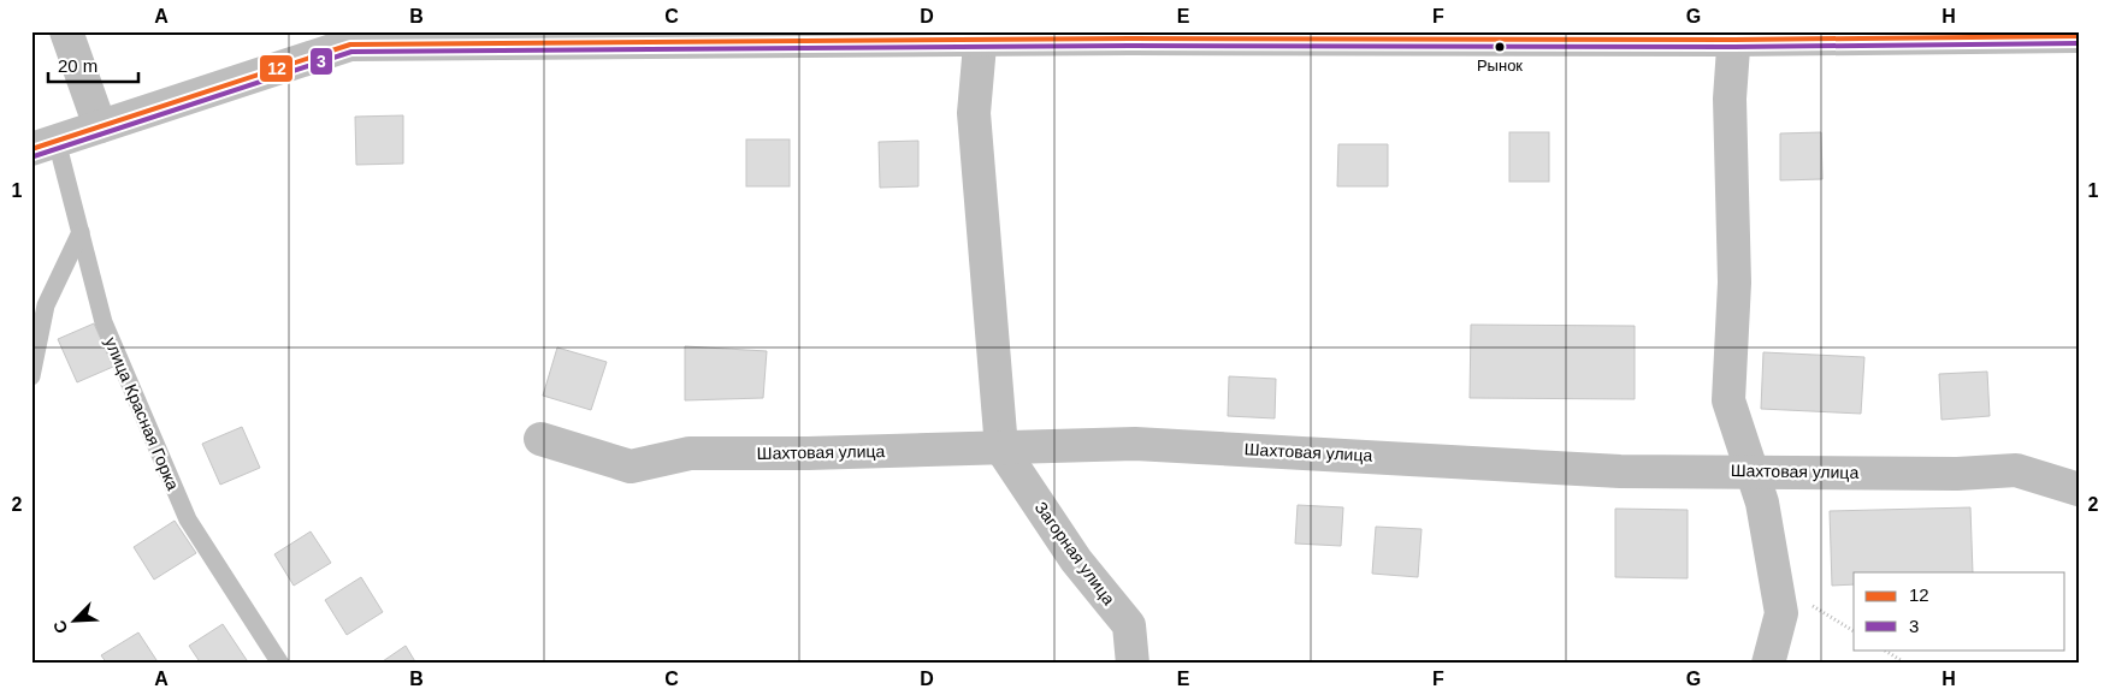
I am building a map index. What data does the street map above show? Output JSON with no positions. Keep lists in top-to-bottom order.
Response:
{
  "streets": {
    "street": ["Шахтовая улица", "Загорная улица"],
    "lane": ["улица Красная Горка"]
  },
  "crossings": [
    ["Шахтовая улица", "Загорная улица"]
  ],
  "places": ["Рынок"],
  "lines": ["transit line 12", "transit line 3"],
  "legend": ["12", "3"],
  "scale_bar": "20 m",
  "north": "bottom left",
  "grid": {
    "columns": [
      "A",
      "B",
      "C",
      "D",
      "E",
      "F",
      "G",
      "H"
    ],
    "rows": ["1", "2"]
  }
}
